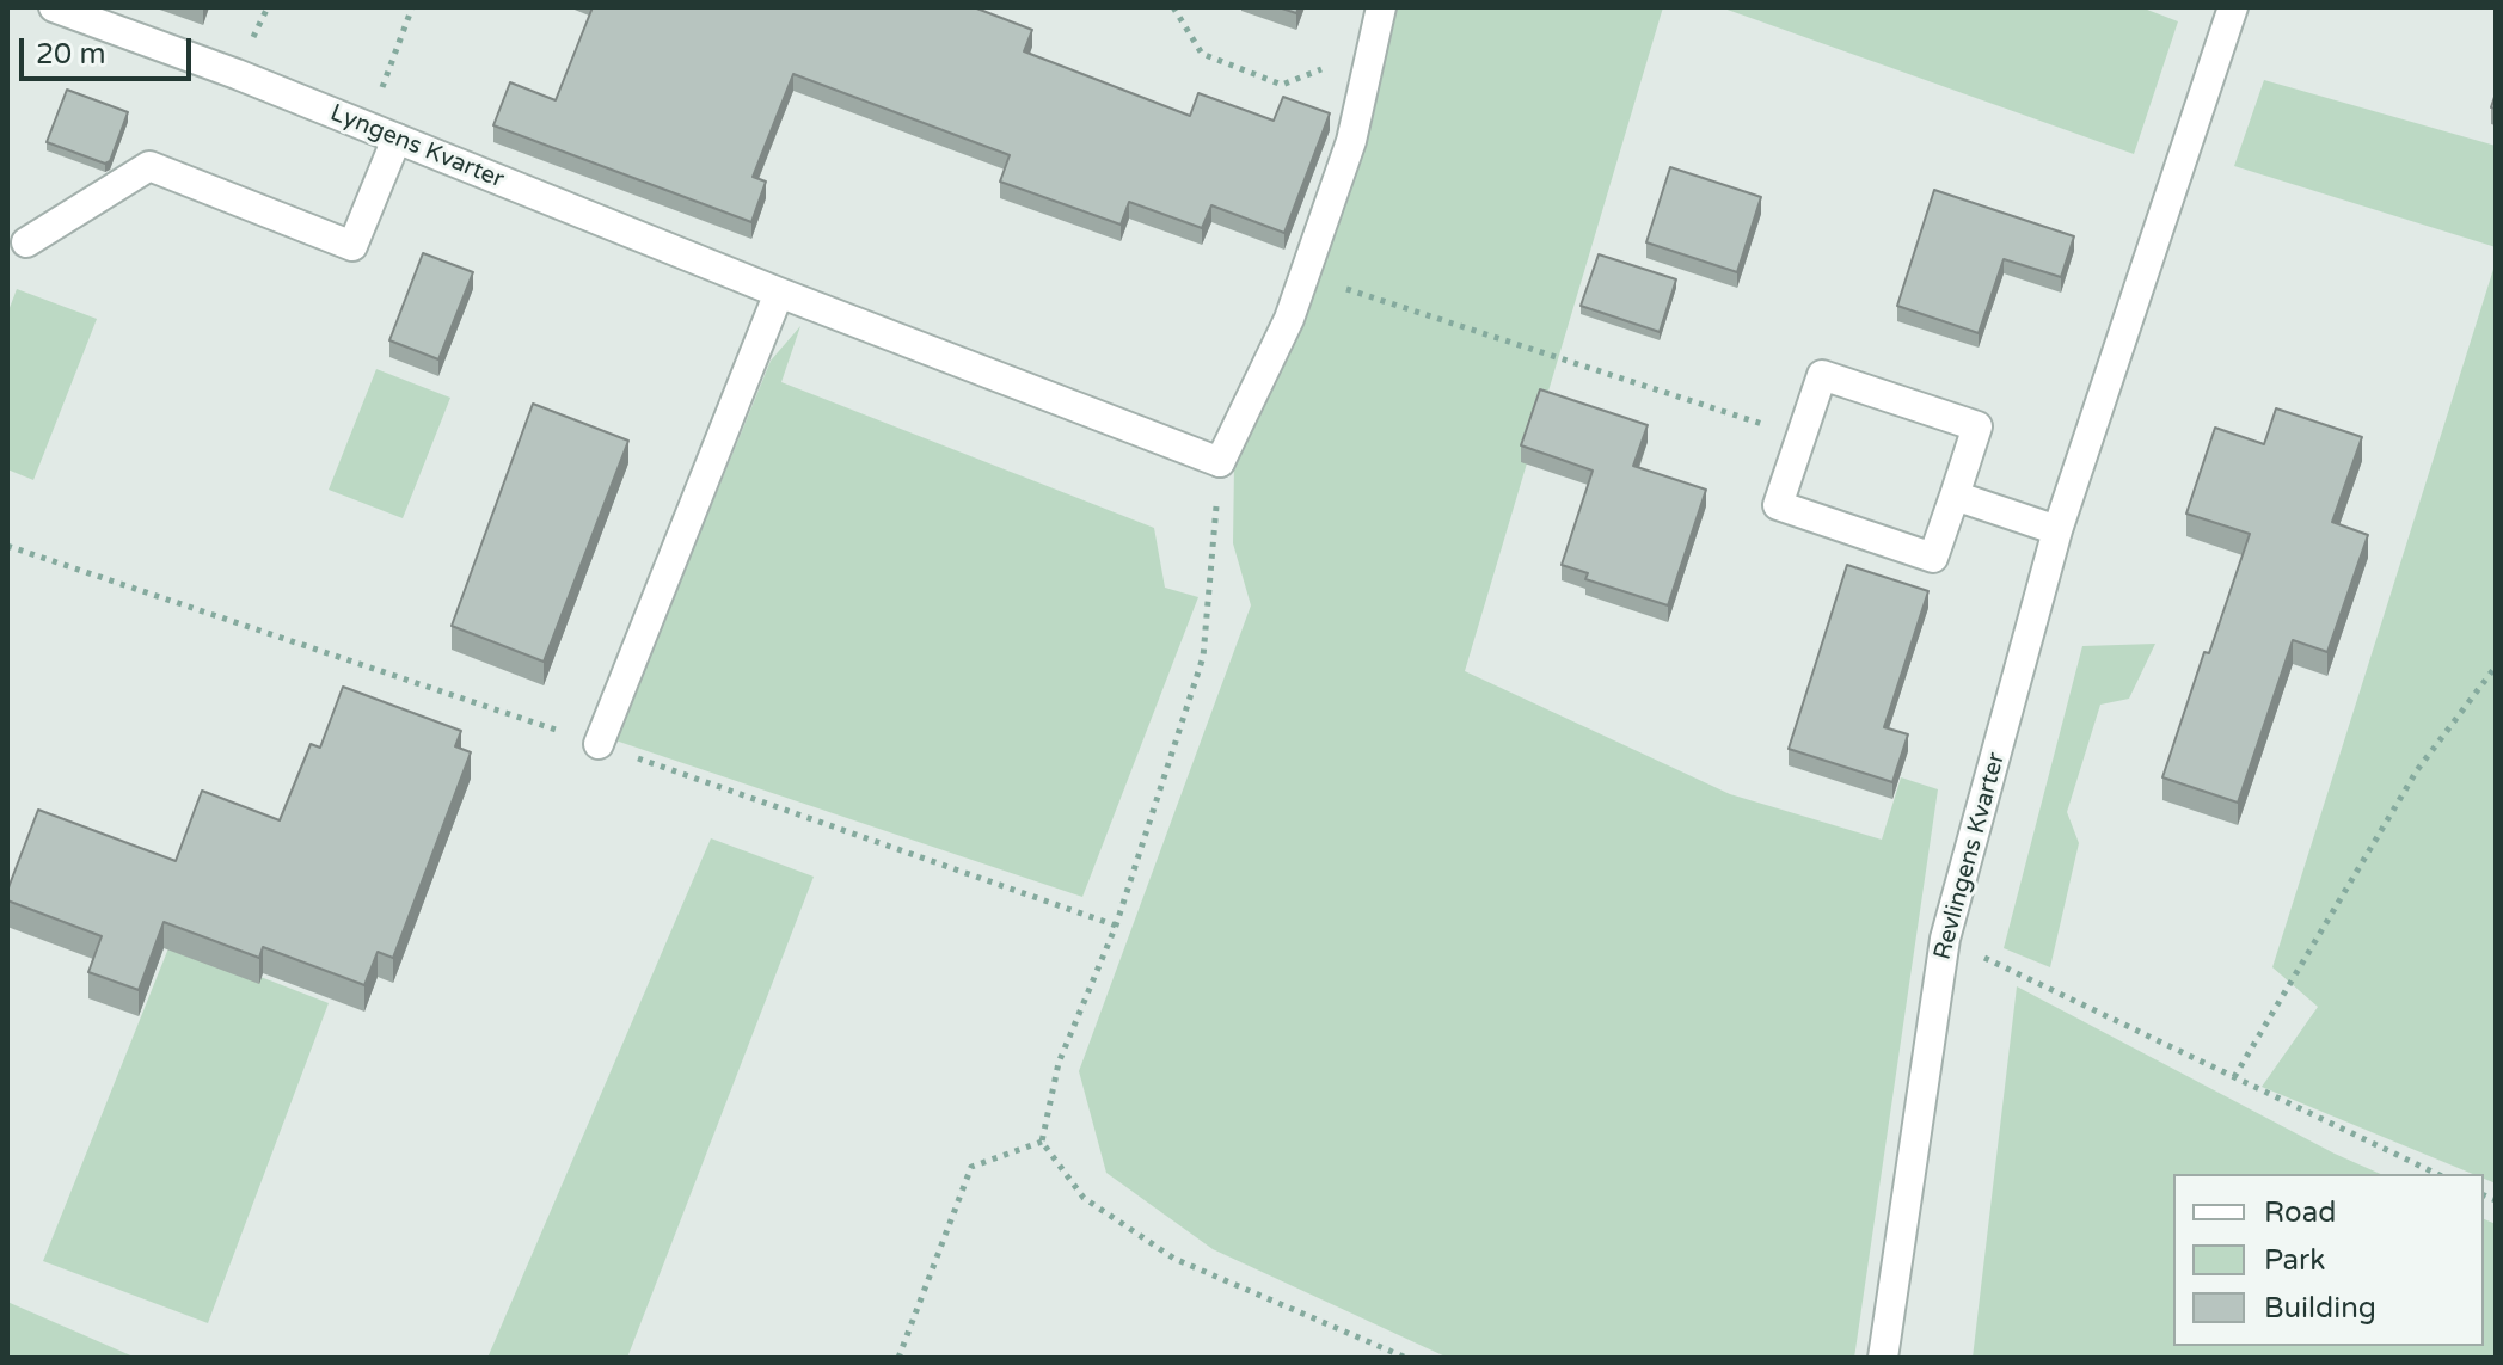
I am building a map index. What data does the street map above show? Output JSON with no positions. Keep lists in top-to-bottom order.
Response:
{
  "streets": {
    "street": ["Lyngens Kvarter", "Revlingens Kvarter"]
  },
  "legend": ["Road", "Park", "Building"],
  "scale_bar": "20 m"
}
